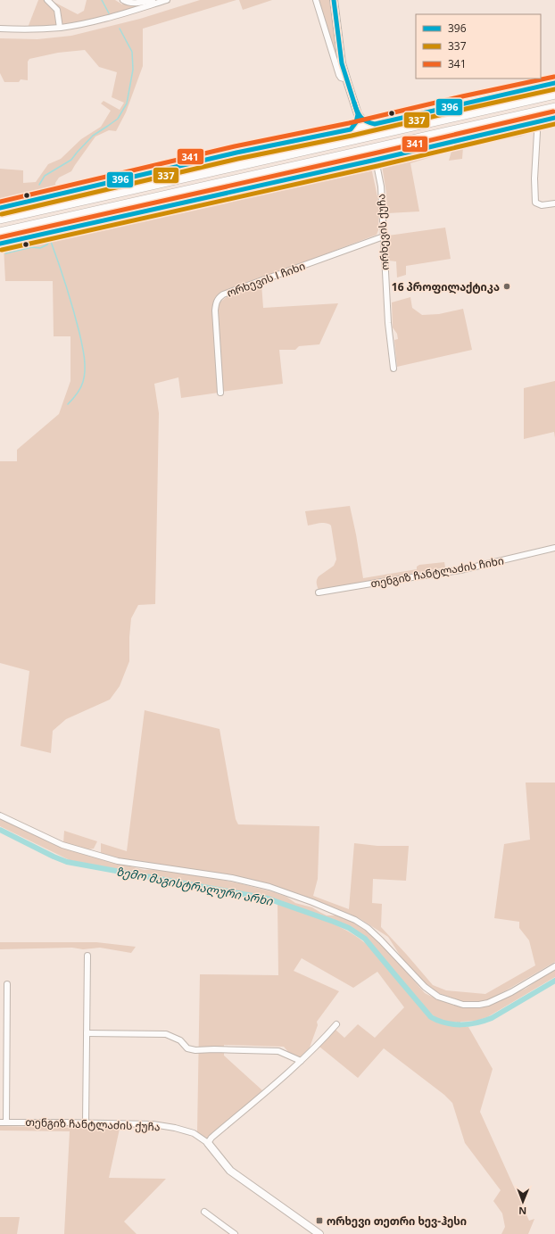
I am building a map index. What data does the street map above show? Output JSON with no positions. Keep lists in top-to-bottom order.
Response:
{
  "streets": {
    "street": [
      "ორხევის ქუჩა",
      "ორხევის I ჩიხი",
      "თენგიზ ჩანტლაძის ჩიხი",
      "თენგიზ ჩანტლაძის ქუჩა"
    ]
  },
  "crossings": [
    ["ორხევის ქუჩა", "ორხევის I ჩიხი"]
  ],
  "water": ["ზემო მაგისტრალური არხი"],
  "places": {
    "other": ["16 პროფილაქტიკა"],
    "transit": ["ორხევი თეთრი ხევ-ჰესი"]
  },
  "lines": ["transit line 396", "transit line 341", "transit line 337"],
  "legend": ["396", "337", "341"],
  "north": "bottom"
}
